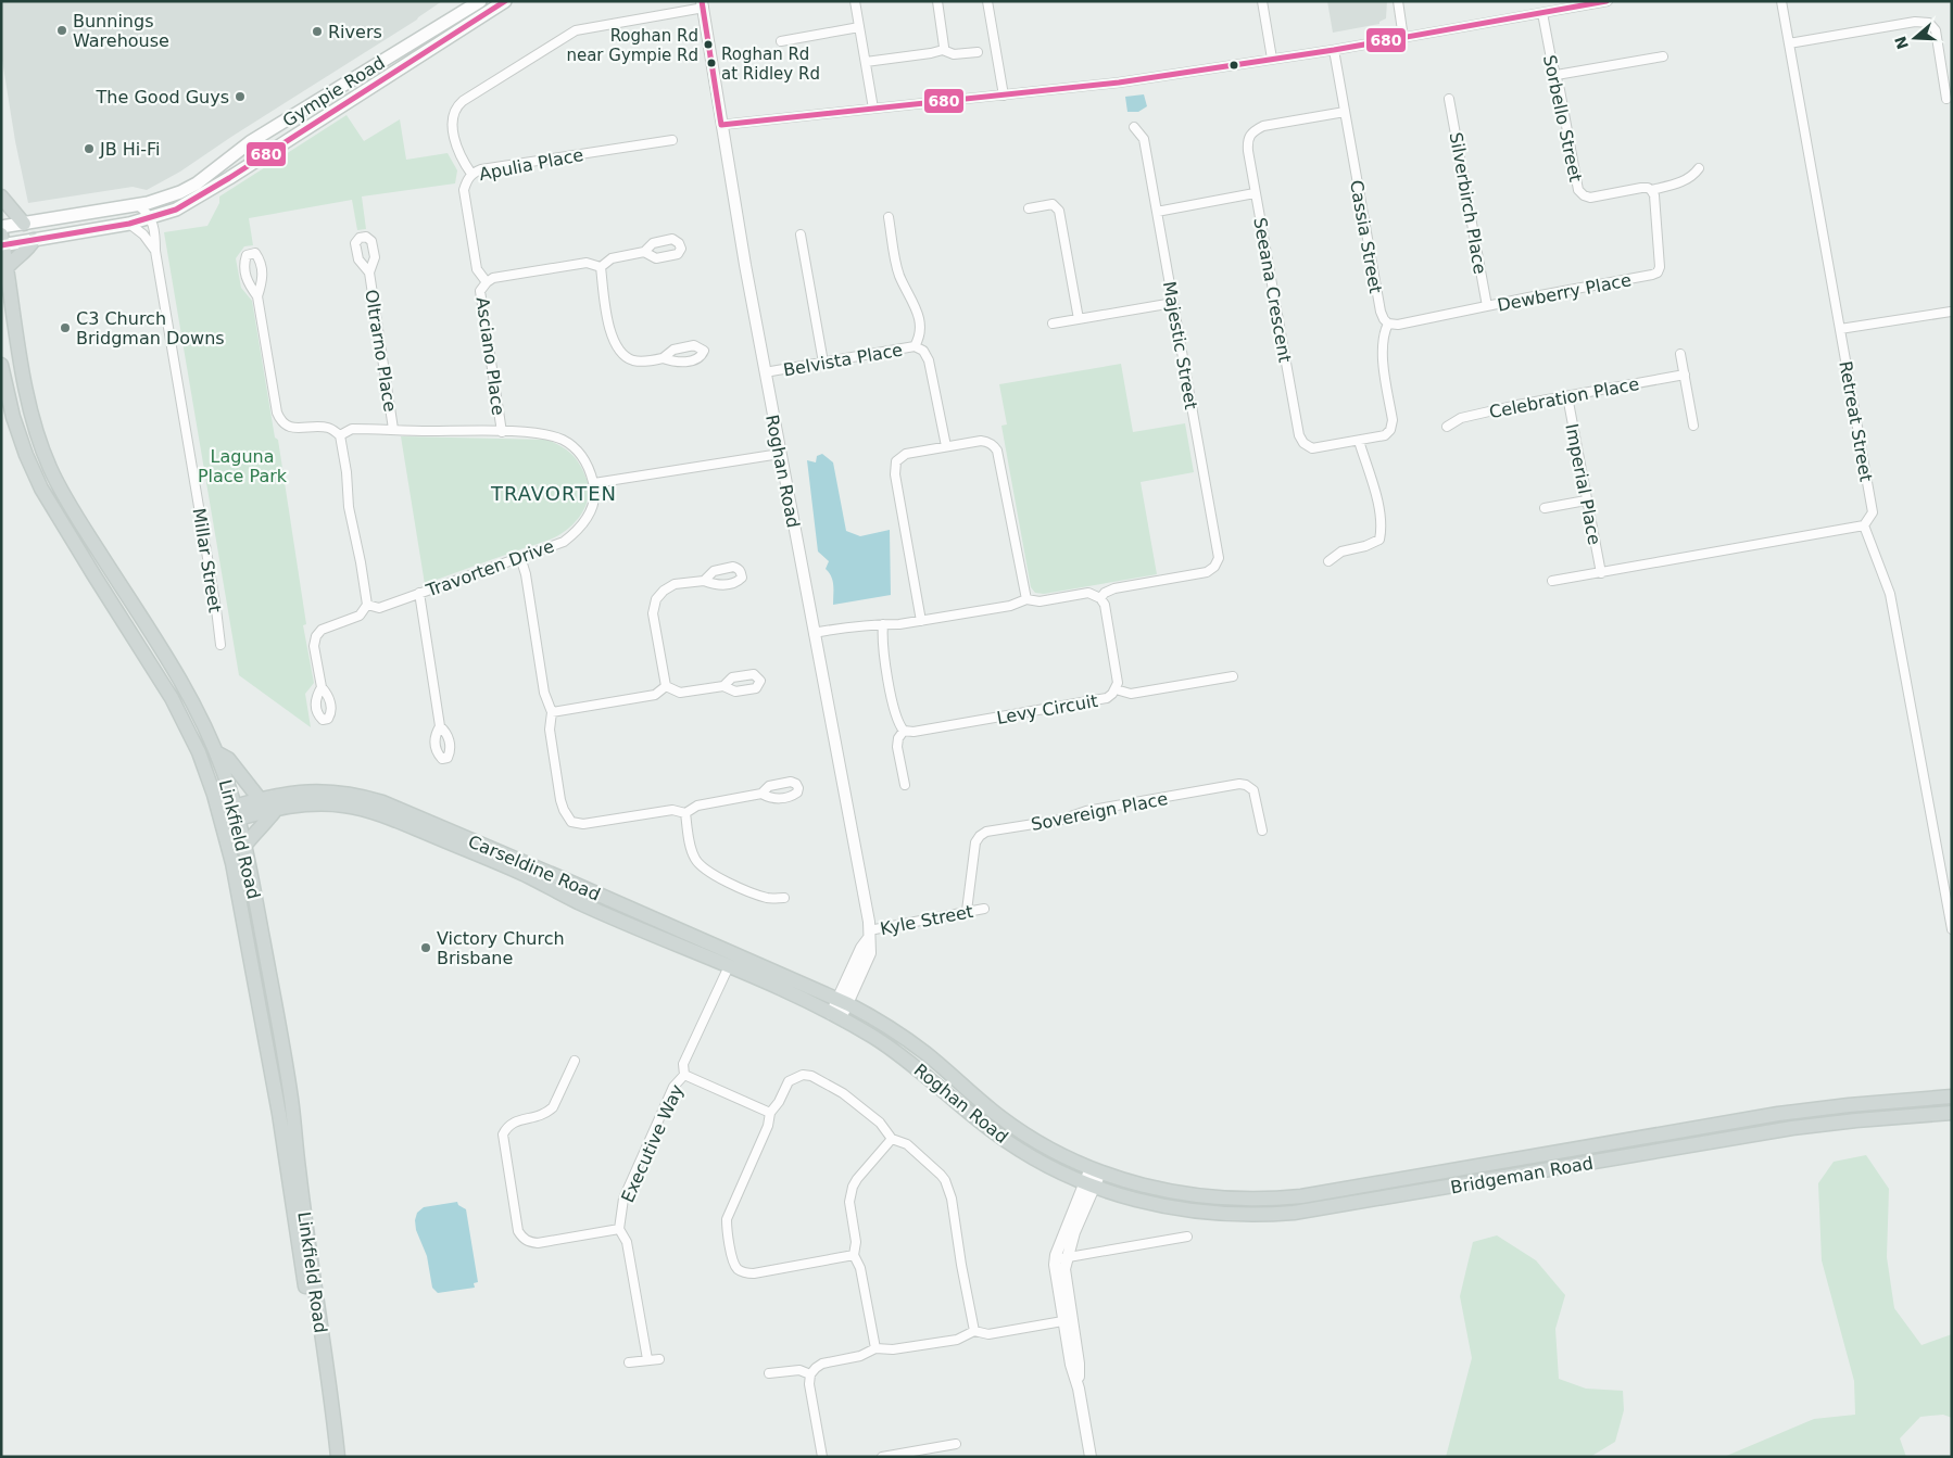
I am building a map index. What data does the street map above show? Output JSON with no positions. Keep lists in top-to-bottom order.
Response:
{
  "streets": {
    "main road": [
      "Gympie Road",
      "Roghan Road",
      "Linkfield Road",
      "Carseldine Road",
      "Bridgeman Road"
    ],
    "street": [
      "Sorbello Street",
      "Apulia Place",
      "Silverbirch Place",
      "Cassia Street",
      "Seeana Crescent",
      "Dewberry Place",
      "Majestic Street",
      "Oltrarno Place",
      "Asciano Place",
      "Belvista Place",
      "Celebration Place",
      "Retreat Street",
      "Imperial Place",
      "Millar Street",
      "Travorten Drive",
      "Levy Circuit",
      "Sovereign Place",
      "Kyle Street",
      "Executive Way"
    ]
  },
  "crossings": [
    ["Gympie Road", "Millar Street"],
    ["Gympie Road", "Linkfield Road"],
    ["Sorbello Street", "Dewberry Place"],
    ["Apulia Place", "Asciano Place"],
    ["Silverbirch Place", "Dewberry Place"],
    ["Cassia Street", "Seeana Crescent"],
    ["Cassia Street", "Dewberry Place"],
    ["Seeana Crescent", "Dewberry Place"],
    ["Majestic Street", "Levy Circuit"],
    ["Oltrarno Place", "Travorten Drive"],
    ["Asciano Place", "Travorten Drive"],
    ["Belvista Place", "Roghan Road"],
    ["Celebration Place", "Imperial Place"],
    ["Roghan Road", "Carseldine Road"],
    ["Roghan Road", "Kyle Street"],
    ["Roghan Road", "Bridgeman Road"],
    ["Sovereign Place", "Kyle Street"],
    ["Linkfield Road", "Carseldine Road"],
    ["Carseldine Road", "Executive Way"]
  ],
  "districts": ["TRAVORTEN"],
  "parks": ["Laguna Place Park"],
  "places": [
    "Bunnings Warehouse",
    "Rivers",
    "Roghan Rd near Gympie Rd",
    "Roghan Rd at Ridley Rd",
    "The Good Guys",
    "JB Hi-Fi",
    "C3 Church Bridgman Downs",
    "Victory Church Brisbane"
  ],
  "lines": ["transit line 680"],
  "north": "left"
}
